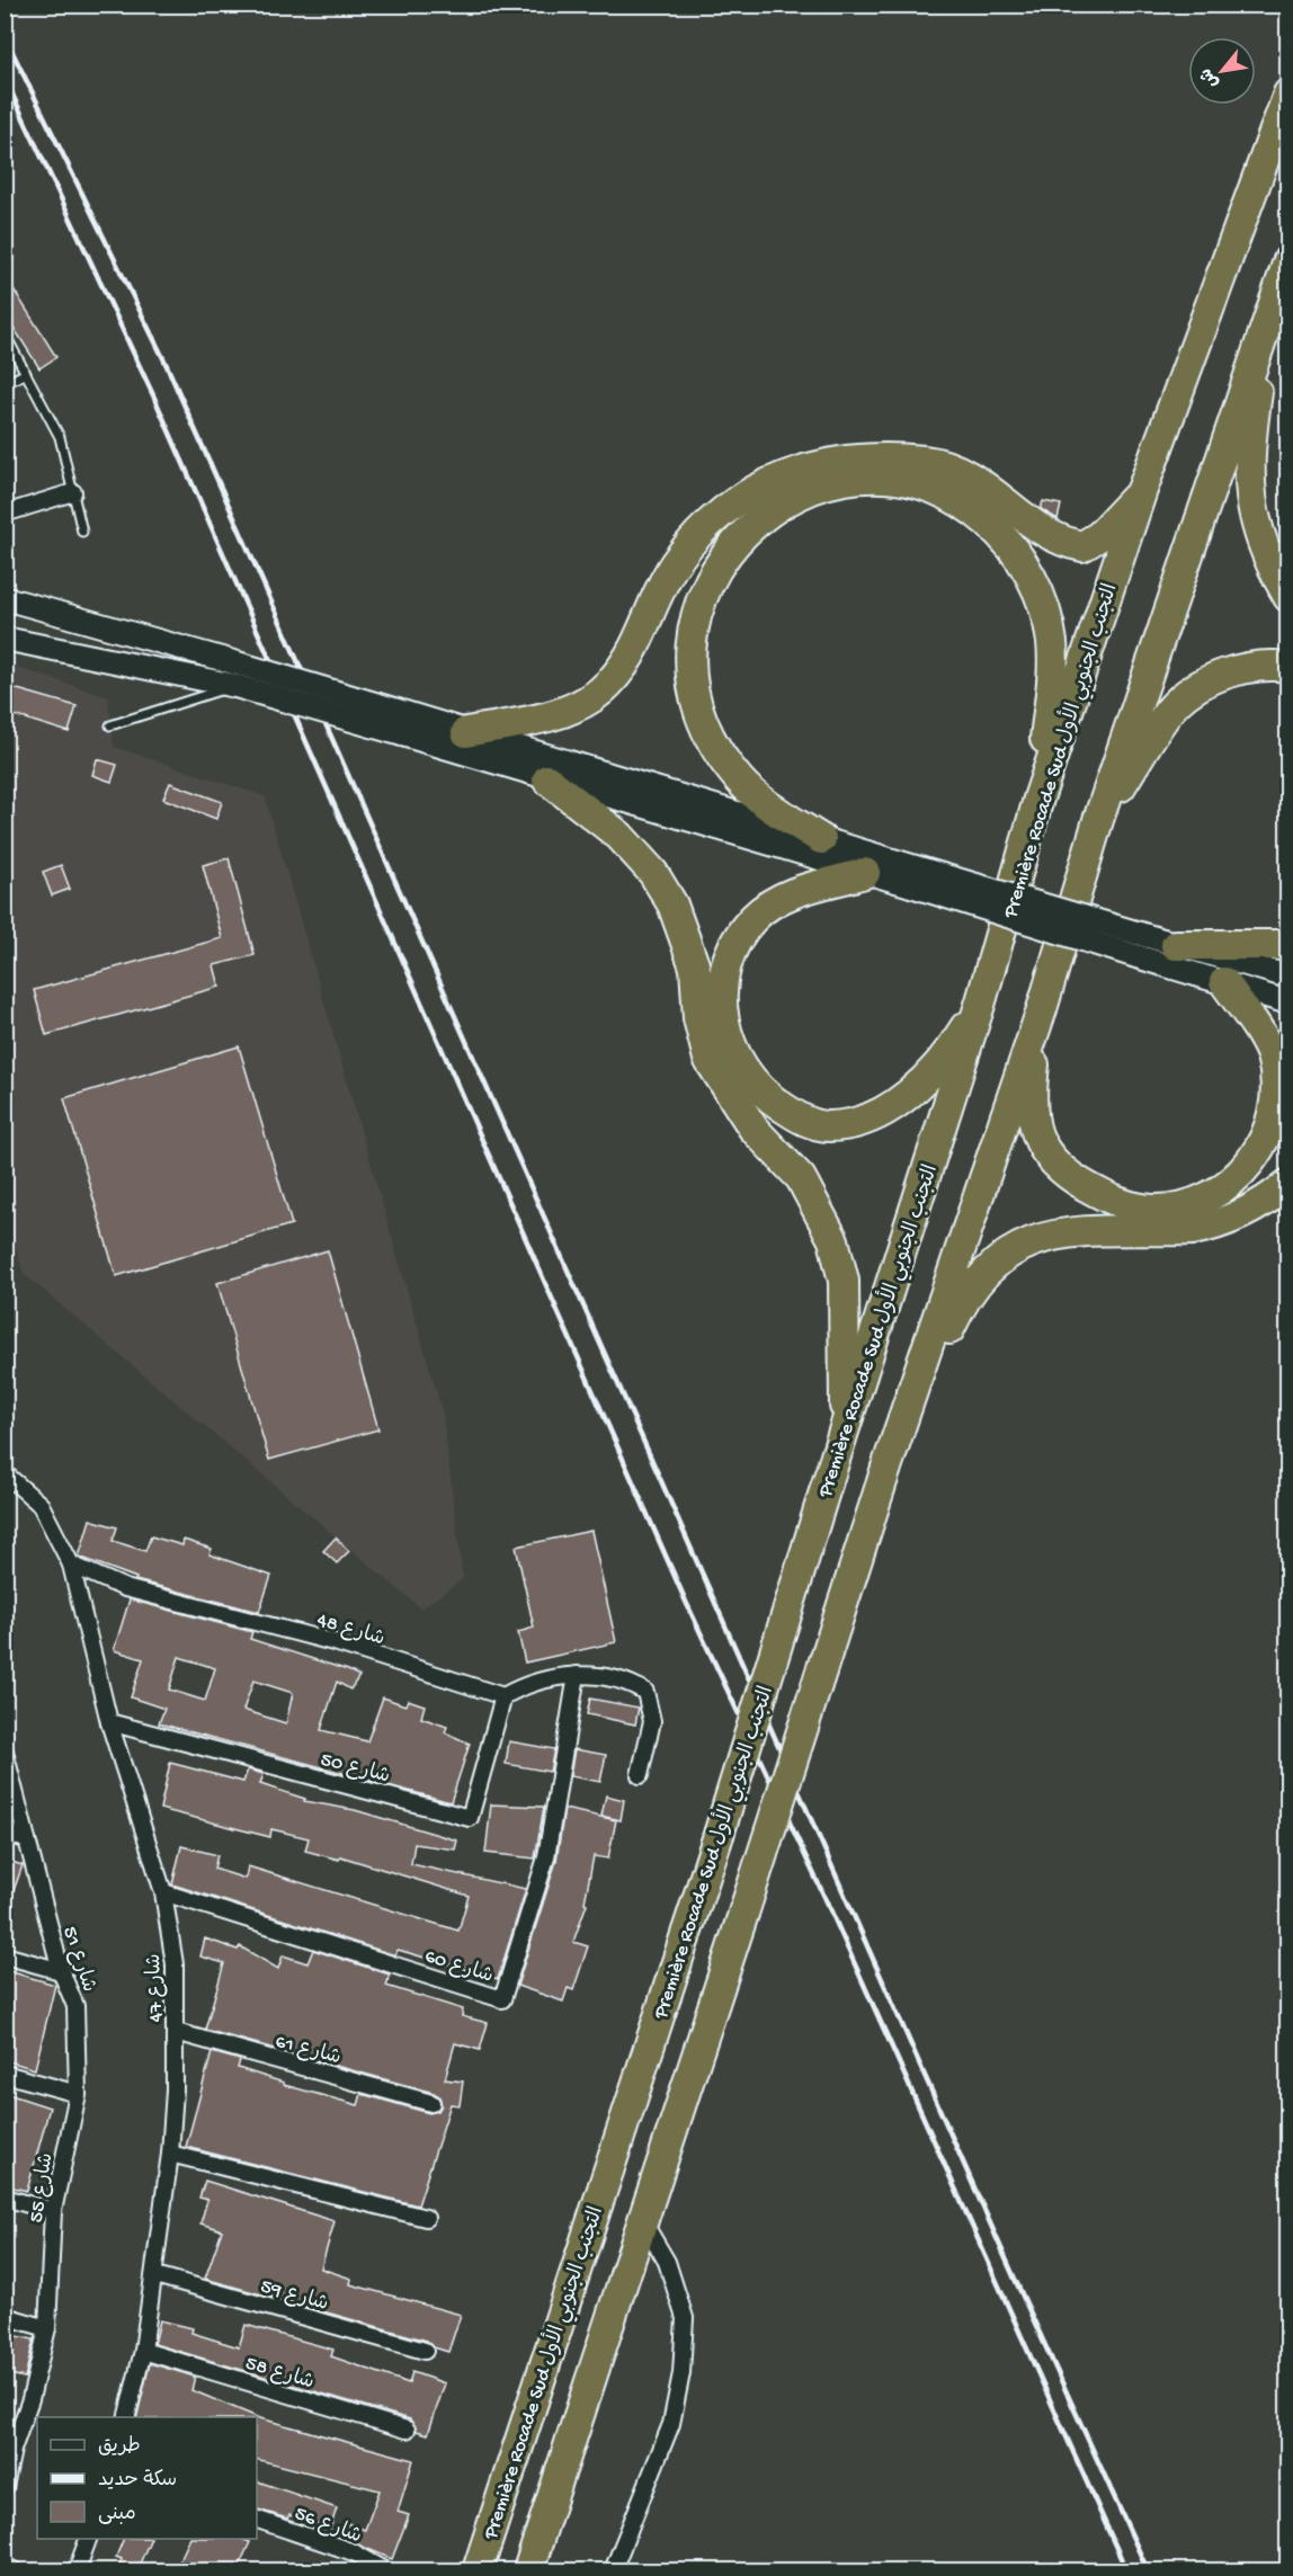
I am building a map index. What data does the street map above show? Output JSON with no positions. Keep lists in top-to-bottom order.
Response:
{
  "streets": {
    "highway": ["Première Rocade Sud التجنب الجنوبي الأول"],
    "street": [
      "شارع 48",
      "شارع 50",
      "شارع 51",
      "شارع 60",
      "شارع 47",
      "شارع 61",
      "شارع 55",
      "شارع 59",
      "شارع 58",
      "شارع 56"
    ]
  },
  "crossings": [
    ["شارع 48", "شارع 50"],
    ["شارع 48", "شارع 47"],
    ["شارع 50", "شارع 47"],
    ["شارع 51", "شارع 55"],
    ["شارع 60", "شارع 47"],
    ["شارع 47", "شارع 61"],
    ["شارع 47", "شارع 59"],
    ["شارع 47", "شارع 58"]
  ],
  "legend": ["طريق", "سكة حديد", "مبنى"],
  "north": "bottom left"
}
